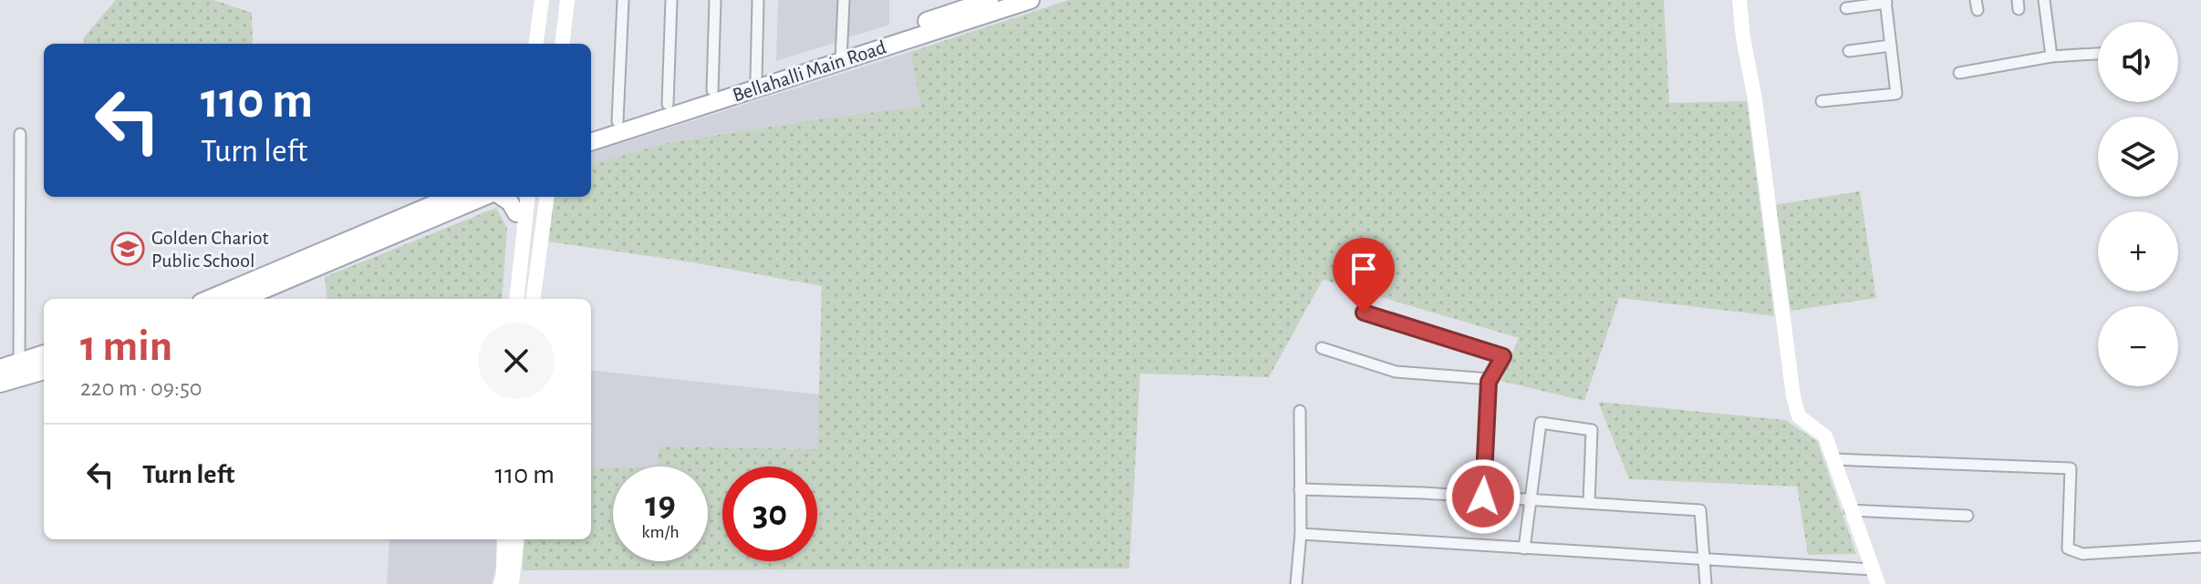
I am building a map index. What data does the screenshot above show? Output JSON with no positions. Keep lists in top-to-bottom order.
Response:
{
  "streets": {
    "main road": ["Bellahalli Main Road"]
  },
  "places": {
    "school or university": ["Golden Chariot Public School"]
  },
  "page": {
    "map_buttons": ["+", "−"],
    "turn": ["110 m", "Turn left"],
    "heading": ["1 min", "220 m · 09:50"],
    "list": [
      {
        "name": "Turn left",
        "value": "110 m"
      }
    ],
    "speed": "19 km/h",
    "limit": "30"
  }
}
